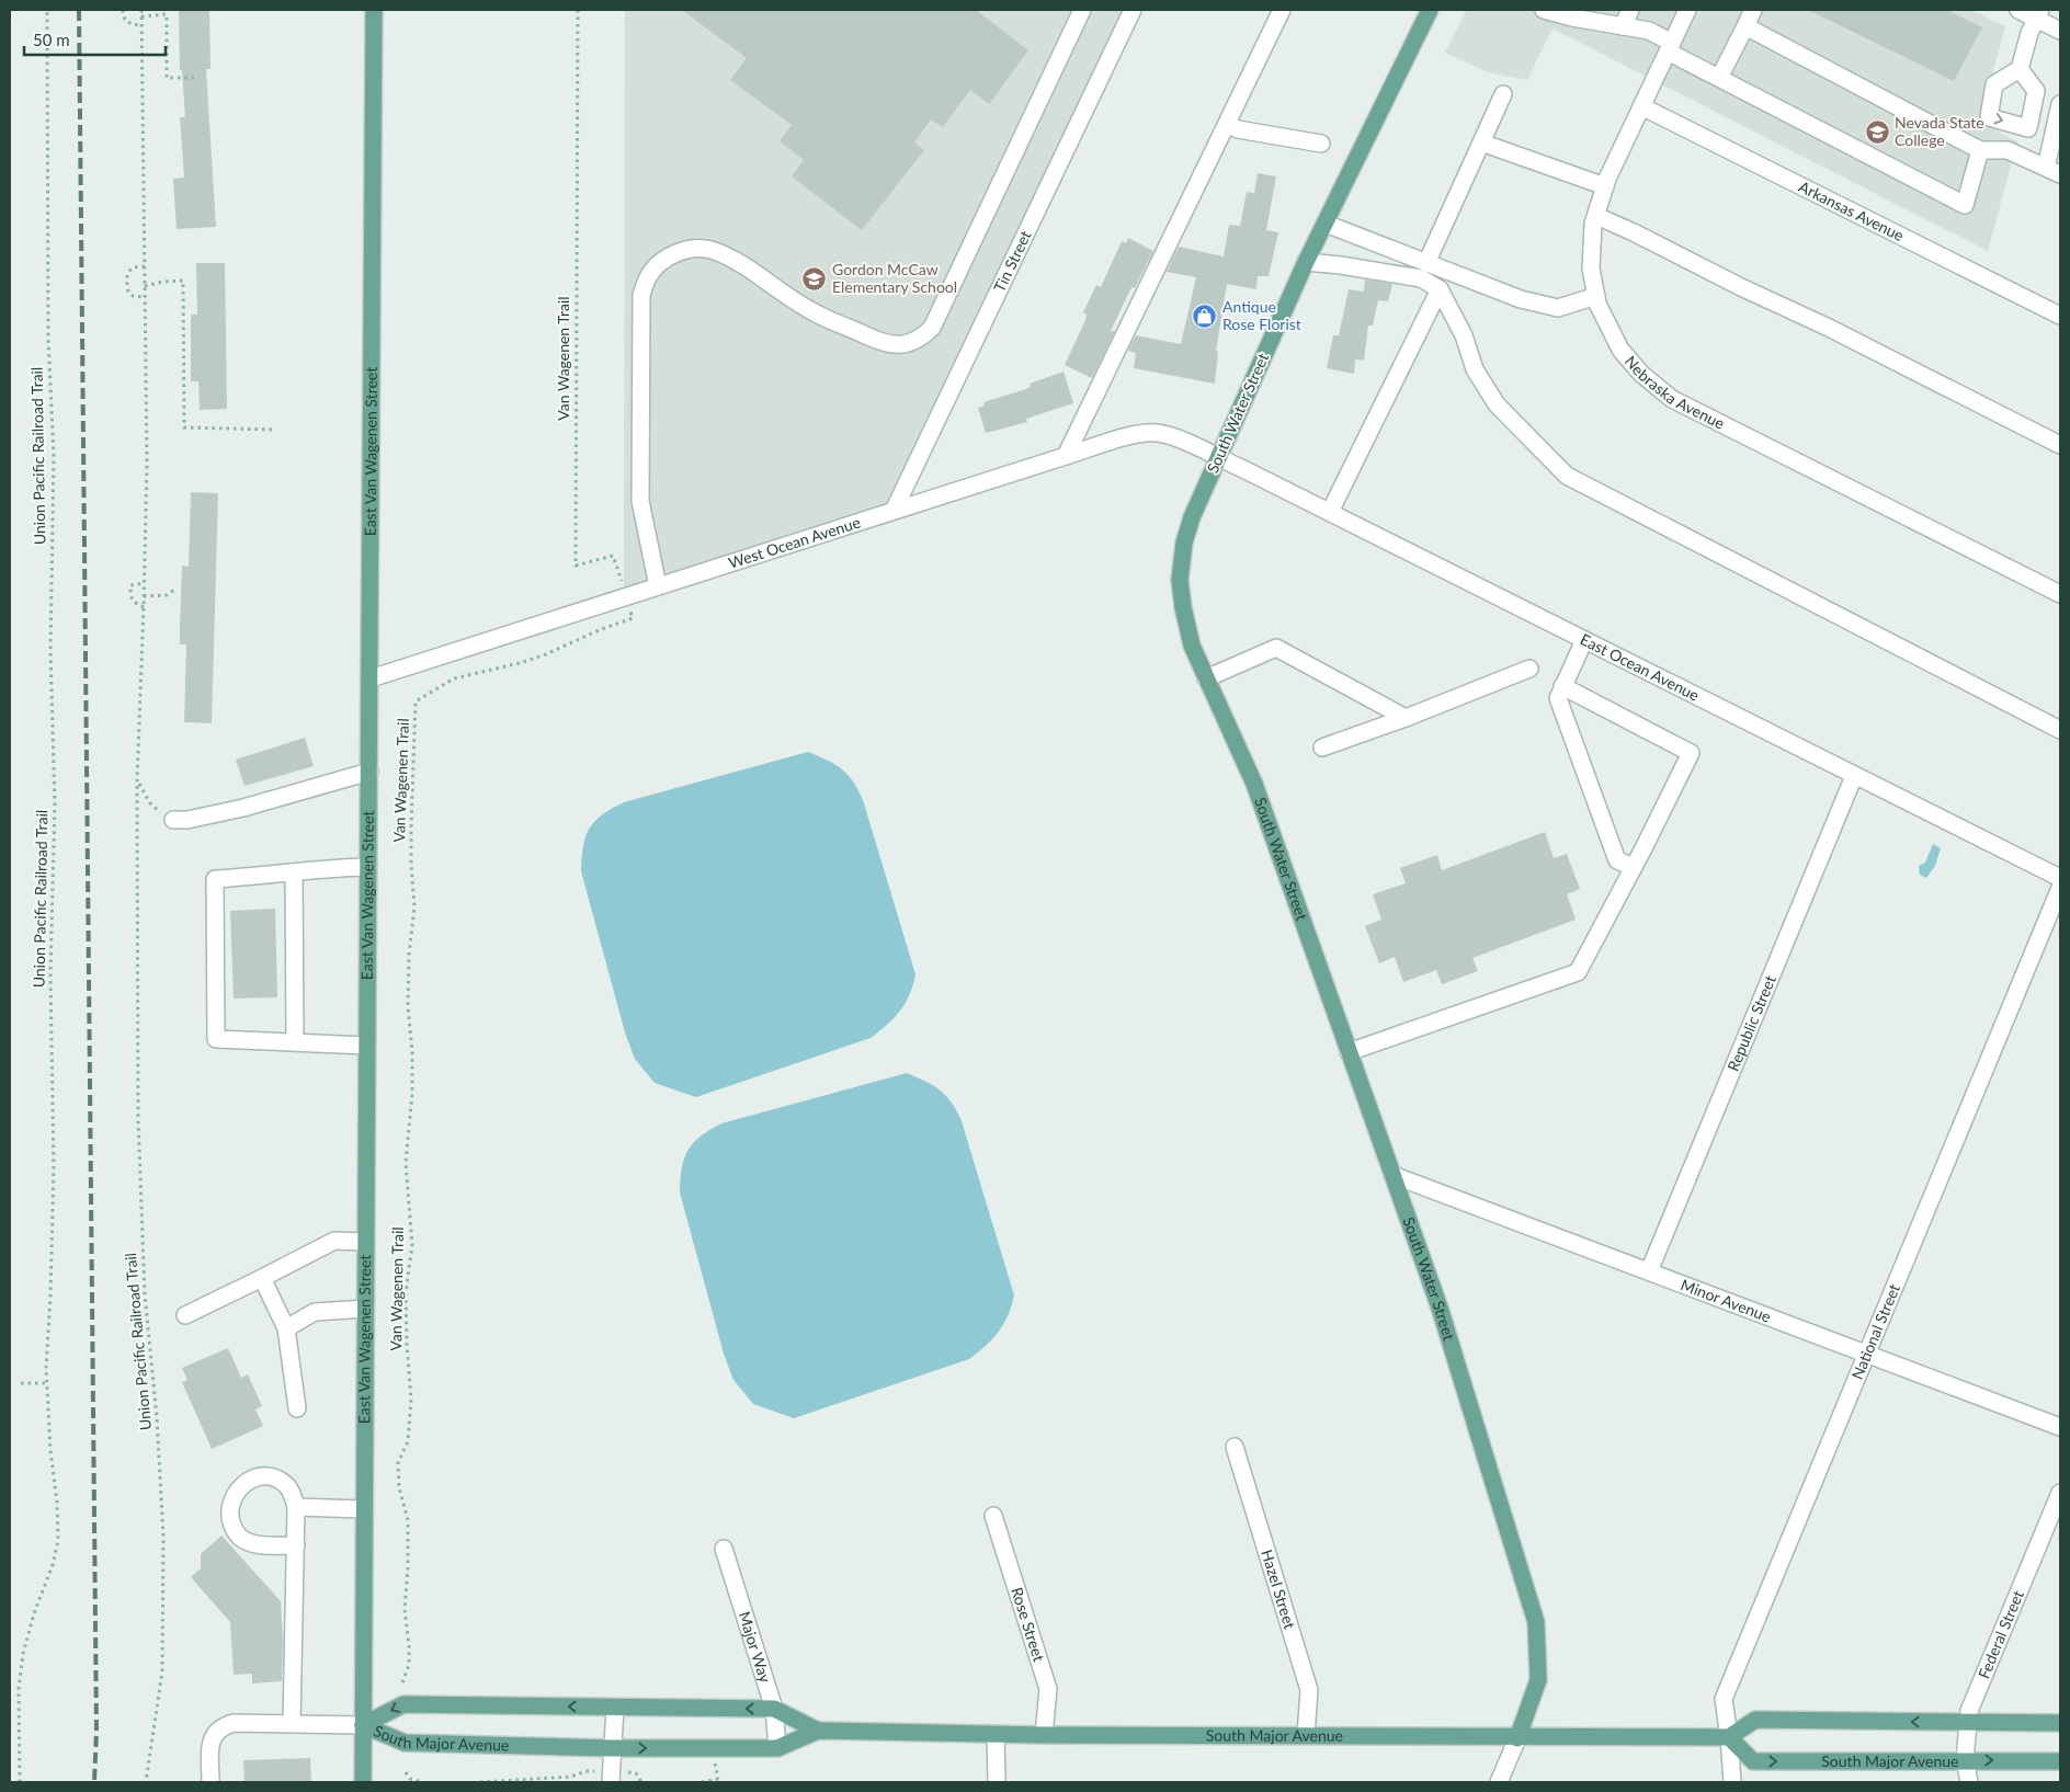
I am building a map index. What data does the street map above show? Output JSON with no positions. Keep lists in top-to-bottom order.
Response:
{
  "streets": {
    "main road": ["South Water Street", "East Van Wagenen Street", "South Major Avenue"],
    "street": [
      "Arkansas Avenue",
      "Tin Street",
      "Nebraska Avenue",
      "West Ocean Avenue",
      "East Ocean Avenue",
      "Republic Street",
      "Minor Avenue",
      "National Street",
      "Hazel Street",
      "Rose Street",
      "Federal Street",
      "Major Way"
    ],
    "path": ["Van Wagenen Trail", "Union Pacific Railroad Trail"]
  },
  "crossings": [
    ["Arkansas Avenue", "Nebraska Avenue"],
    ["Tin Street", "West Ocean Avenue"],
    ["Van Wagenen Trail", "West Ocean Avenue"],
    ["South Water Street", "West Ocean Avenue"],
    ["South Water Street", "East Ocean Avenue"],
    ["South Water Street", "Minor Avenue"],
    ["South Water Street", "South Major Avenue"],
    ["East Van Wagenen Street", "West Ocean Avenue"],
    ["East Van Wagenen Street", "South Major Avenue"],
    ["West Ocean Avenue", "East Ocean Avenue"],
    ["East Ocean Avenue", "Republic Street"],
    ["Republic Street", "Minor Avenue"],
    ["Minor Avenue", "National Street"],
    ["National Street", "South Major Avenue"],
    ["Hazel Street", "South Major Avenue"],
    ["Rose Street", "South Major Avenue"],
    ["Federal Street", "South Major Avenue"],
    ["Major Way", "South Major Avenue"]
  ],
  "places": {
    "school or university": ["Nevada State College", "Gordon McCaw Elementary School"],
    "shop": ["Antique Rose Florist"]
  },
  "scale_bar": "50 m"
}
